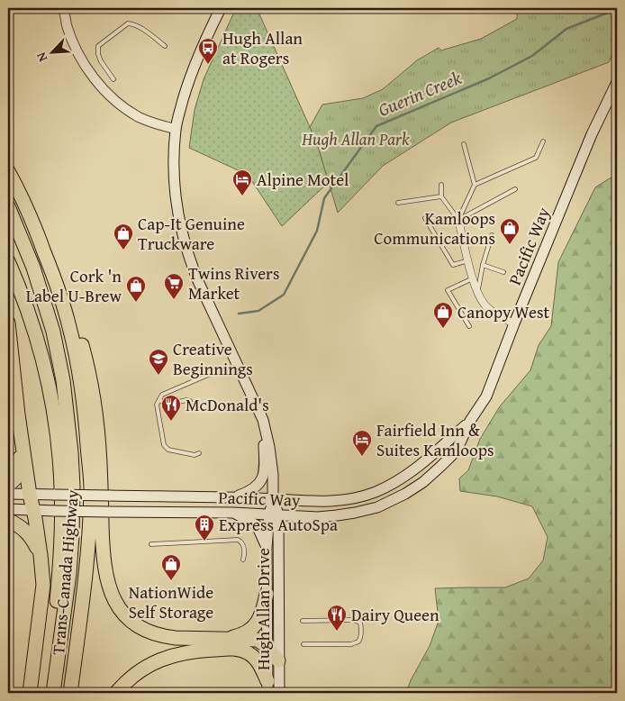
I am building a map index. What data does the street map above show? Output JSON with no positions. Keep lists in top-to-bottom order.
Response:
{
  "streets": {
    "highway": ["Trans-Canada Highway"],
    "main road": ["Pacific Way", "Hugh Allan Drive"]
  },
  "crossings": [
    ["Pacific Way", "Hugh Allan Drive"]
  ],
  "water": ["Guerin Creek"],
  "parks": ["Hugh Allan Park"],
  "places": {
    "bus stop": ["Hugh Allan at Rogers"],
    "hotel": ["Alpine Motel", "Fairfield Inn & Suites Kamloops"],
    "shop": [
      "Kamloops Communications",
      "Cap-It Genuine Truckware",
      "Cork 'n Label U-Brew",
      "Canopy West",
      "NationWide Self Storage"
    ],
    "supermarket": ["Twins Rivers Market"],
    "school or university": ["Creative Beginnings"],
    "restaurant": ["McDonald's", "Dairy Queen"],
    "building": ["Express AutoSpa"]
  },
  "north": "bottom left"
}
